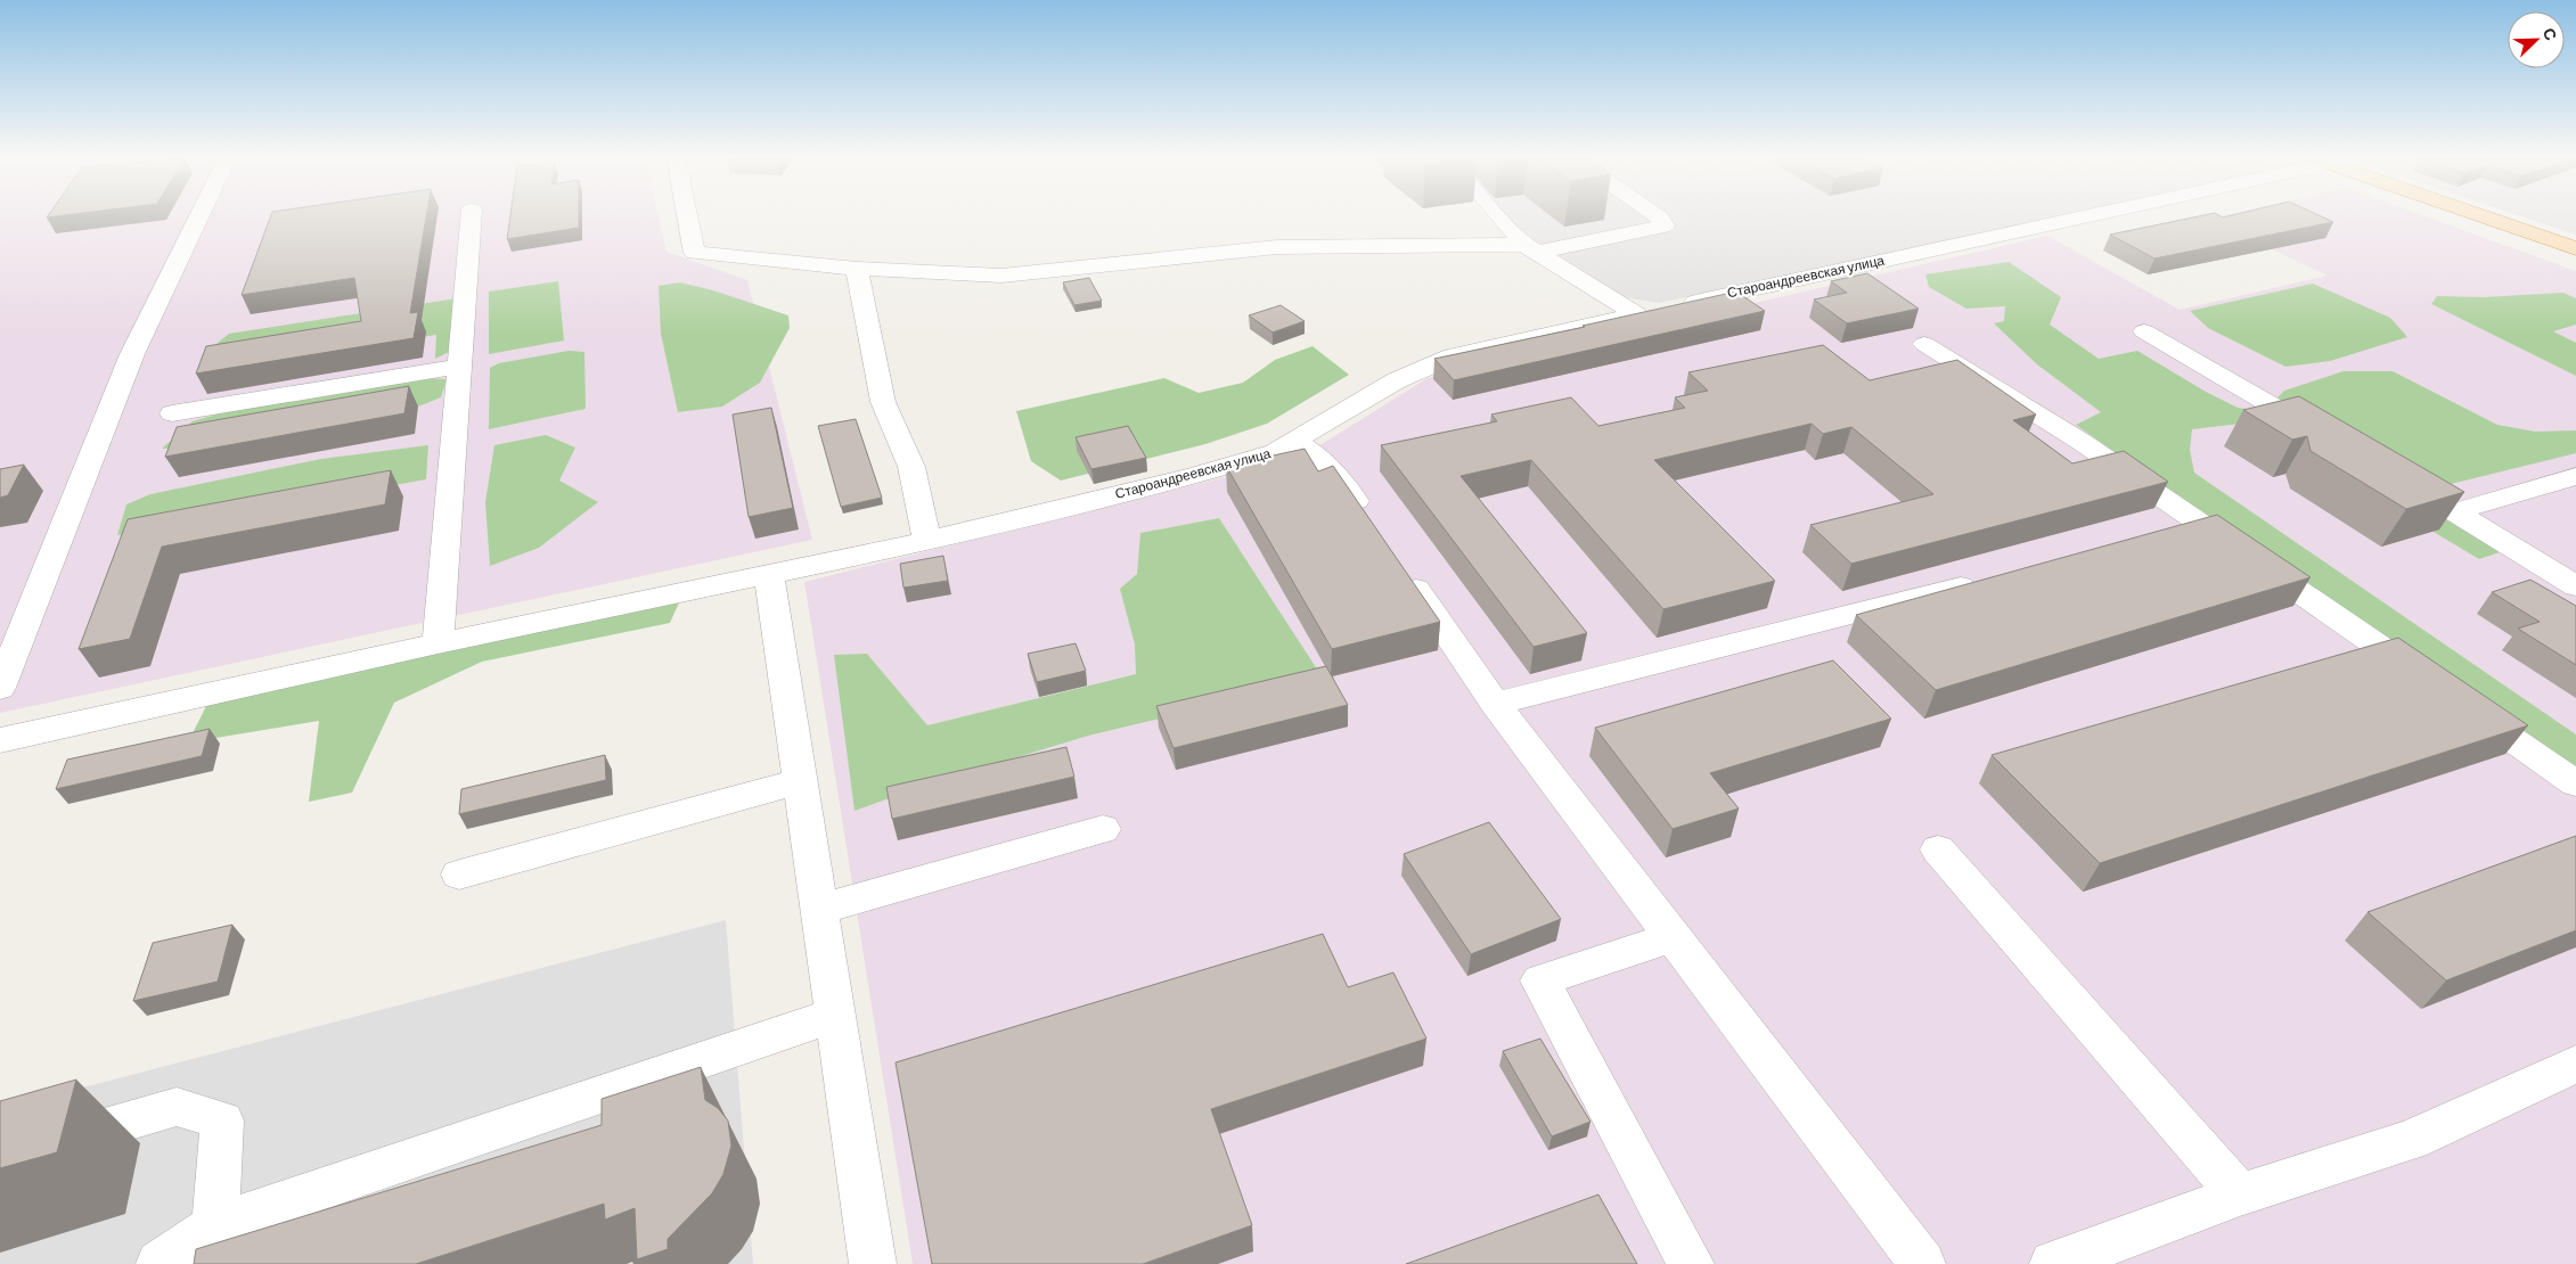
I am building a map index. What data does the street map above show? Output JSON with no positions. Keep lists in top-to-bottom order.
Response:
{
  "streets": {
    "street": ["Староандреевская улица"]
  },
  "north": "top right"
}
